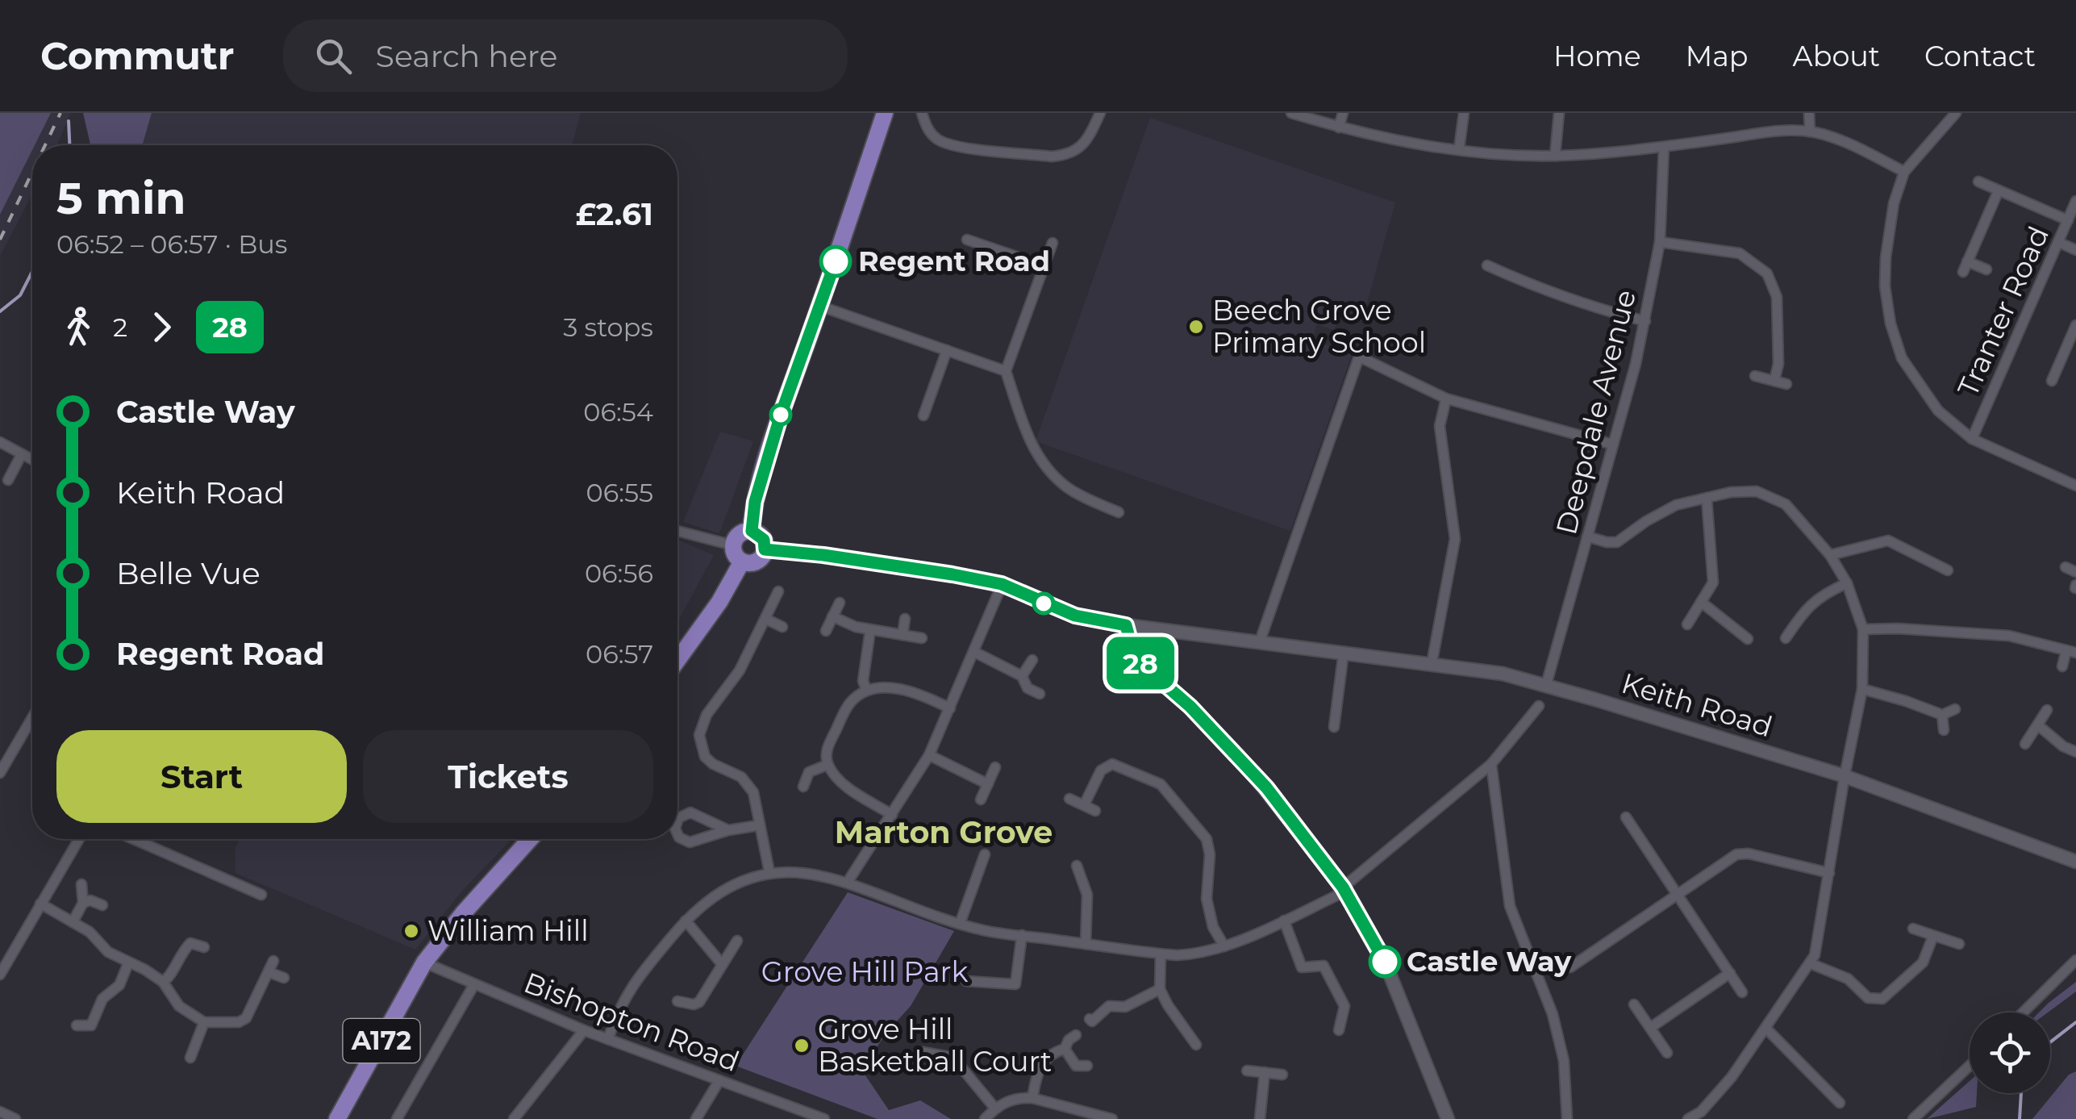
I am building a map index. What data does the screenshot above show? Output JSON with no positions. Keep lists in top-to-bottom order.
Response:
{
  "streets": {
    "main road": ["A172"],
    "street": [
      "Tranter Road",
      "Deepdale Avenue",
      "Keith Road",
      "Bishopton Road"
    ]
  },
  "crossings": [
    ["Deepdale Avenue", "Keith Road"],
    ["Bishopton Road", "A172"]
  ],
  "districts": ["Marton Grove"],
  "parks": ["Grove Hill Park"],
  "places": [
    "Regent Road",
    "Beech Grove Primary School",
    "William Hill",
    "Castle Way",
    "Grove Hill Basketball Court"
  ],
  "lines": ["bus line 28"],
  "page": {
    "header": "Commutr",
    "search": "Search here",
    "nav": [
      "Home",
      "Map",
      "About",
      "Contact"
    ],
    "on_map": "28",
    "heading": ["5 min", "06:52 – 06:57 · Bus", "£2.61"],
    "legs": ["2", "28", "3 stops"],
    "list": [
      {
        "name": "Castle Way",
        "value": "06:54"
      },
      {
        "name": "Keith Road",
        "value": "06:55"
      },
      {
        "name": "Belle Vue",
        "value": "06:56"
      },
      {
        "name": "Regent Road",
        "value": "06:57"
      }
    ],
    "buttons": ["Start", "Tickets"]
  }
}
